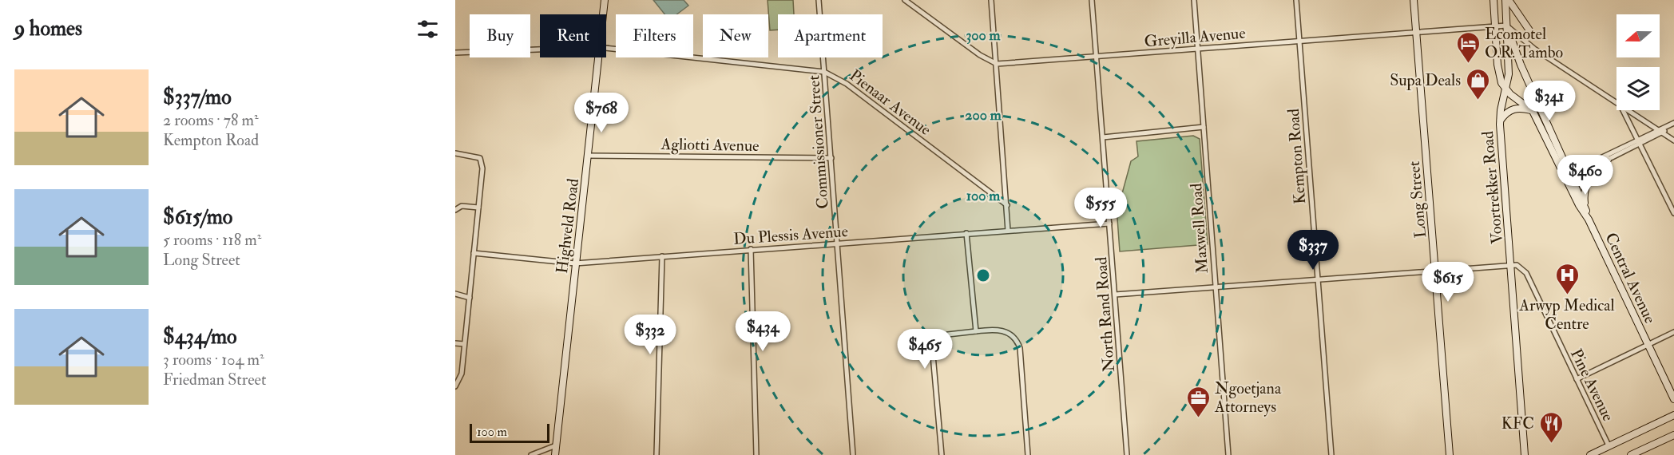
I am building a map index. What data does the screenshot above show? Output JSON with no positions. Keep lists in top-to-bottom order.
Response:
{
  "streets": {
    "street": [
      "Greyilla Avenue",
      "Pienaar Avenue",
      "Commissioner Street",
      "Agliotti Avenue",
      "Kempton Road",
      "Voortrekker Road",
      "Long Street",
      "Highveld Road",
      "Maxwell Road",
      "Du Plessis Avenue",
      "Central Avenue",
      "North Rand Road",
      "Pine Avenue"
    ]
  },
  "crossings": [
    ["Greyilla Avenue", "Kempton Road"],
    ["Greyilla Avenue", "Voortrekker Road"],
    ["Greyilla Avenue", "Long Street"],
    ["Greyilla Avenue", "Maxwell Road"],
    ["Greyilla Avenue", "Central Avenue"],
    ["Greyilla Avenue", "North Rand Road"],
    ["Pienaar Avenue", "Commissioner Street"],
    ["Commissioner Street", "Agliotti Avenue"],
    ["Commissioner Street", "Du Plessis Avenue"],
    ["Agliotti Avenue", "Highveld Road"],
    ["Voortrekker Road", "Central Avenue"],
    ["Voortrekker Road", "Pine Avenue"],
    ["Highveld Road", "Du Plessis Avenue"],
    ["Du Plessis Avenue", "North Rand Road"]
  ],
  "places": {
    "hotel": ["Ecomotel O.R. Tambo"],
    "shop": ["Supa Deals"],
    "hospital": ["Arwyp Medical Centre"],
    "office": ["Ngoetjana Attorneys"],
    "restaurant": ["KFC"]
  },
  "scale_bar": "100 m",
  "north": "left",
  "page": {
    "heading": "9 homes",
    "chip": [
      "Buy",
      "Rent",
      "Filters",
      "New",
      "Apartment"
    ],
    "list": [
      {
        "name": "$337/mo",
        "note": "2 rooms · 78 m² · Kempton Road"
      },
      {
        "name": "$615/mo",
        "note": "5 rooms · 118 m² · Long Street"
      },
      {
        "name": "$434/mo",
        "note": "3 rooms · 104 m² · Friedman Street"
      }
    ],
    "price": [
      "$341",
      "$768",
      "$460",
      "$555",
      "$337",
      "$615",
      "$434",
      "$332",
      "$465"
    ],
    "scale": "100 m"
  },
  "rings": ["300 m", "200 m", "100 m"]
}
